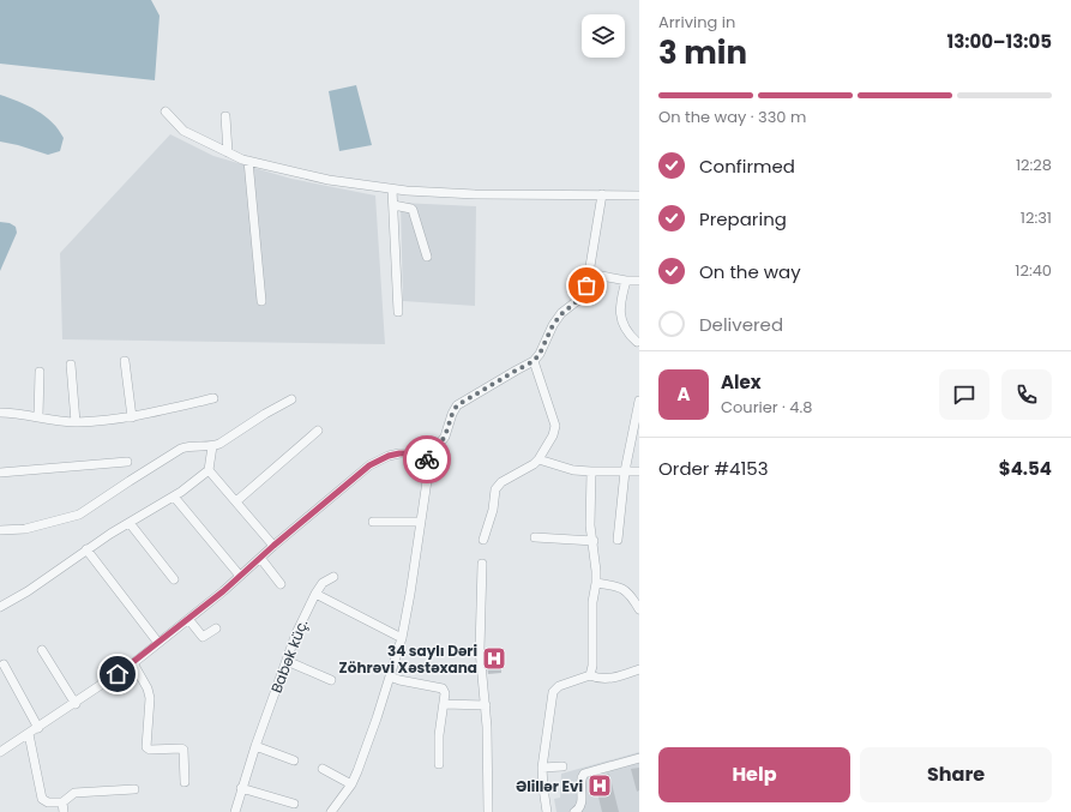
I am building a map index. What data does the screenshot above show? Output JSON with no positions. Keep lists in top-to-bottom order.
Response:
{
  "streets": {
    "street": ["Babək küç."]
  },
  "places": {
    "hospital": ["34 saylı Dəri Zöhrəvi Xəstəxana", "Əlillər Evi"]
  },
  "page": {
    "heading": ["3 min", "Arriving in", "13:00–13:05"],
    "panel": [
      "Alex",
      "Courier · 4.8",
      "Order #4153",
      "$4.54"
    ],
    "bar": "On the way · 330 m",
    "list": [
      ["Confirmed", "12:28"],
      ["Preparing", "12:31"],
      ["On the way", "12:40"],
      "Delivered"
    ],
    "round": "A",
    "buttons": ["Help", "Share"]
  }
}
